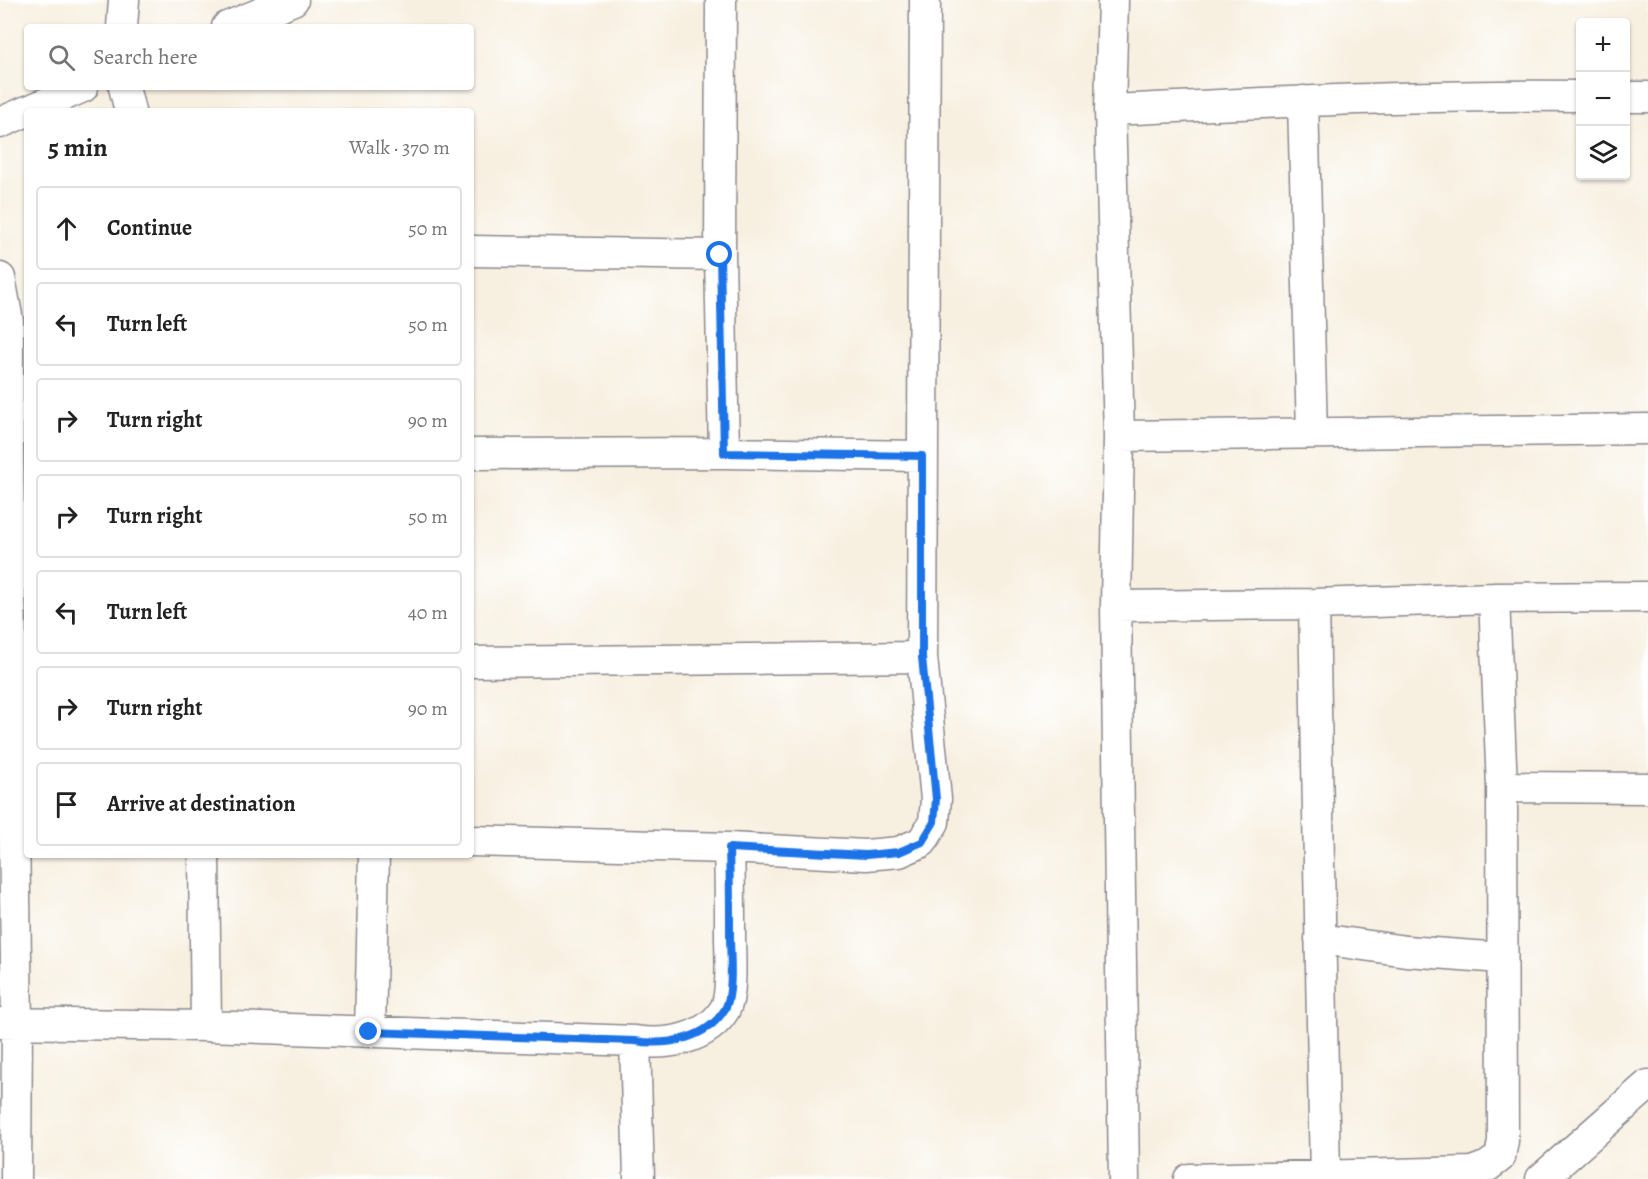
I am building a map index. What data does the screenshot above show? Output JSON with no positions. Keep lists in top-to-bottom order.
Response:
{
  "page": {
    "map_buttons": ["+", "−"],
    "search": "Search here",
    "heading": ["5 min", "Walk · 370 m"],
    "list": [
      ["Continue", "50 m"],
      ["Turn left", "50 m"],
      ["Turn right", "90 m"],
      ["Turn right", "50 m"],
      ["Turn left", "40 m"],
      ["Turn right", "90 m"],
      "Arrive at destination"
    ]
  }
}
